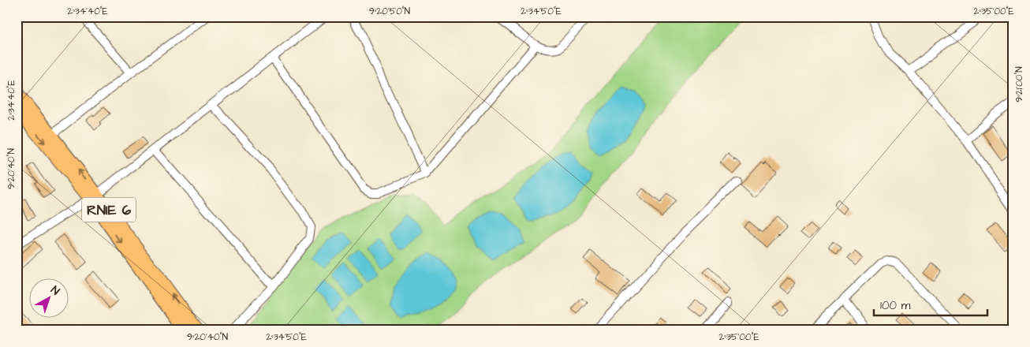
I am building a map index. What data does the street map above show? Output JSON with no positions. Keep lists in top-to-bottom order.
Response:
{
  "streets": {
    "main road": ["RNIE 6"]
  },
  "scale_bar": "100 m",
  "north": "top right",
  "coordinates": [
    "2°34'40\"E",
    "9°20'50\"N",
    "2°34'50\"E",
    "2°35'00\"E",
    "9°21'00\"N",
    "9°20'40\"N"
  ]
}
